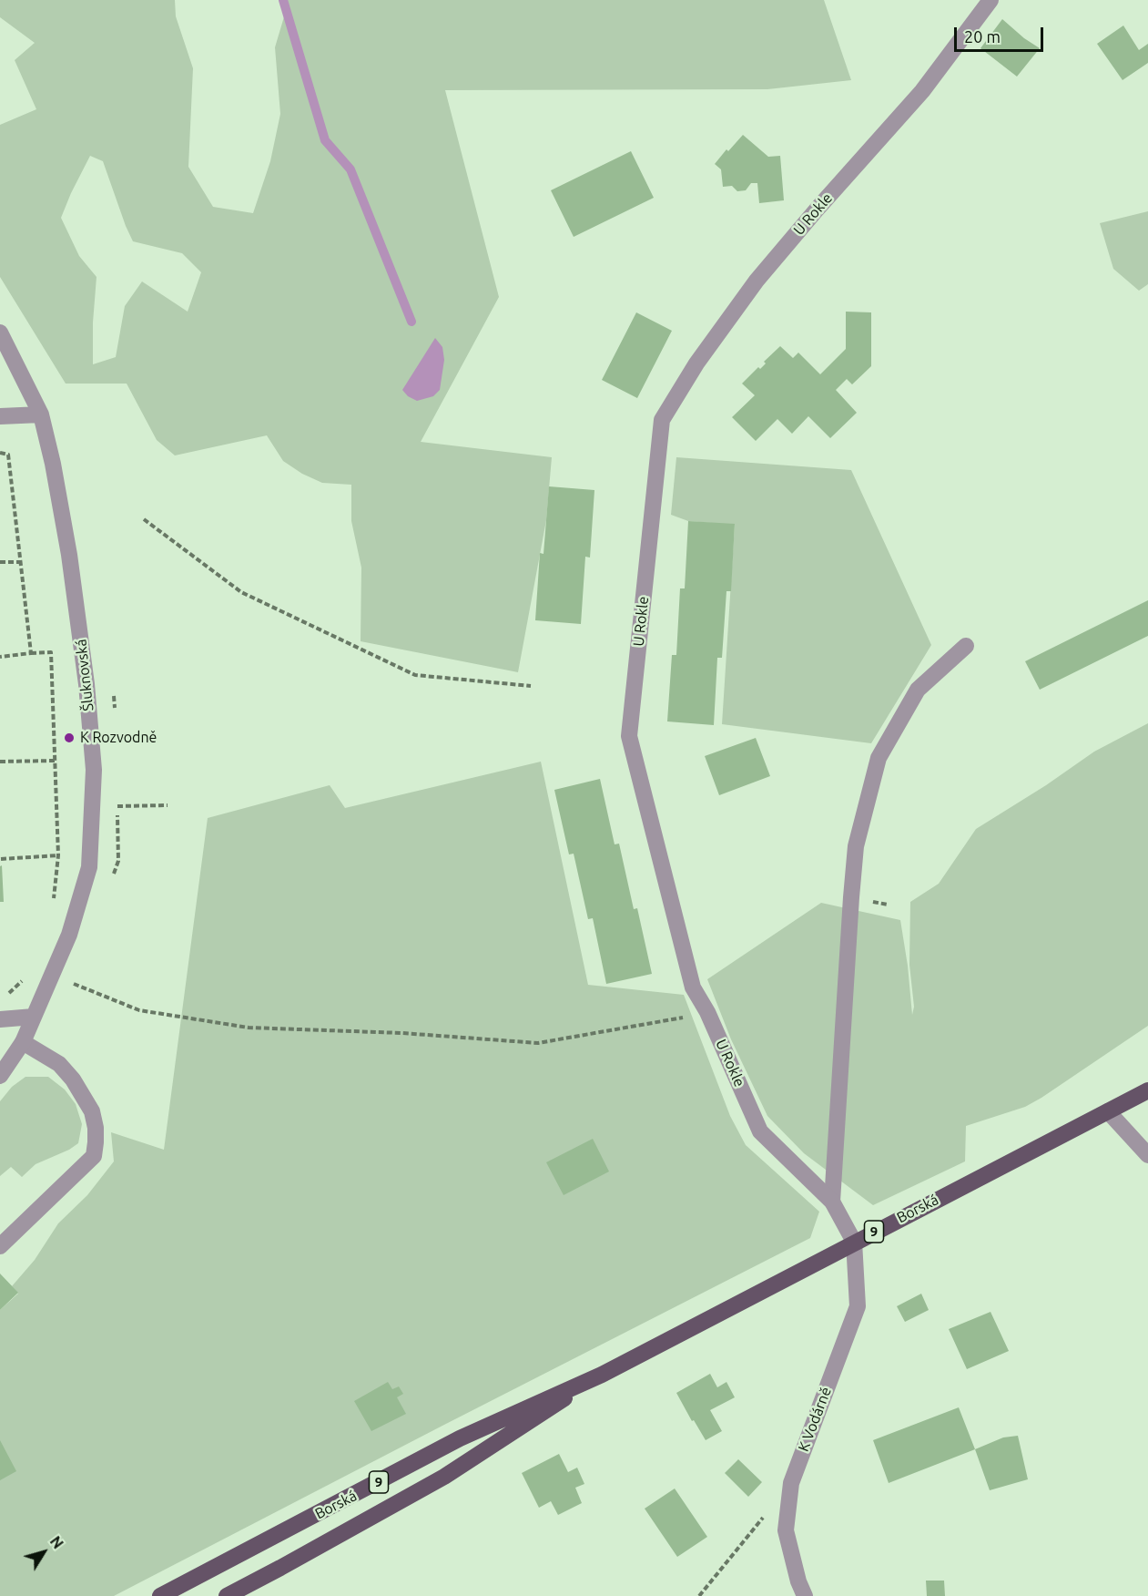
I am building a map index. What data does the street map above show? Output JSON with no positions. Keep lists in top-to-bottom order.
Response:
{
  "streets": {
    "main road": ["Borská", "9"],
    "street": ["U Rokle", "Šluknovská", "K Vodárně"]
  },
  "crossings": [
    ["U Rokle", "Borská"],
    ["U Rokle", "K Vodárně"],
    ["Borská", "K Vodárně"]
  ],
  "places": ["K Rozvodně"],
  "scale_bar": "20 m",
  "north": "top right"
}
